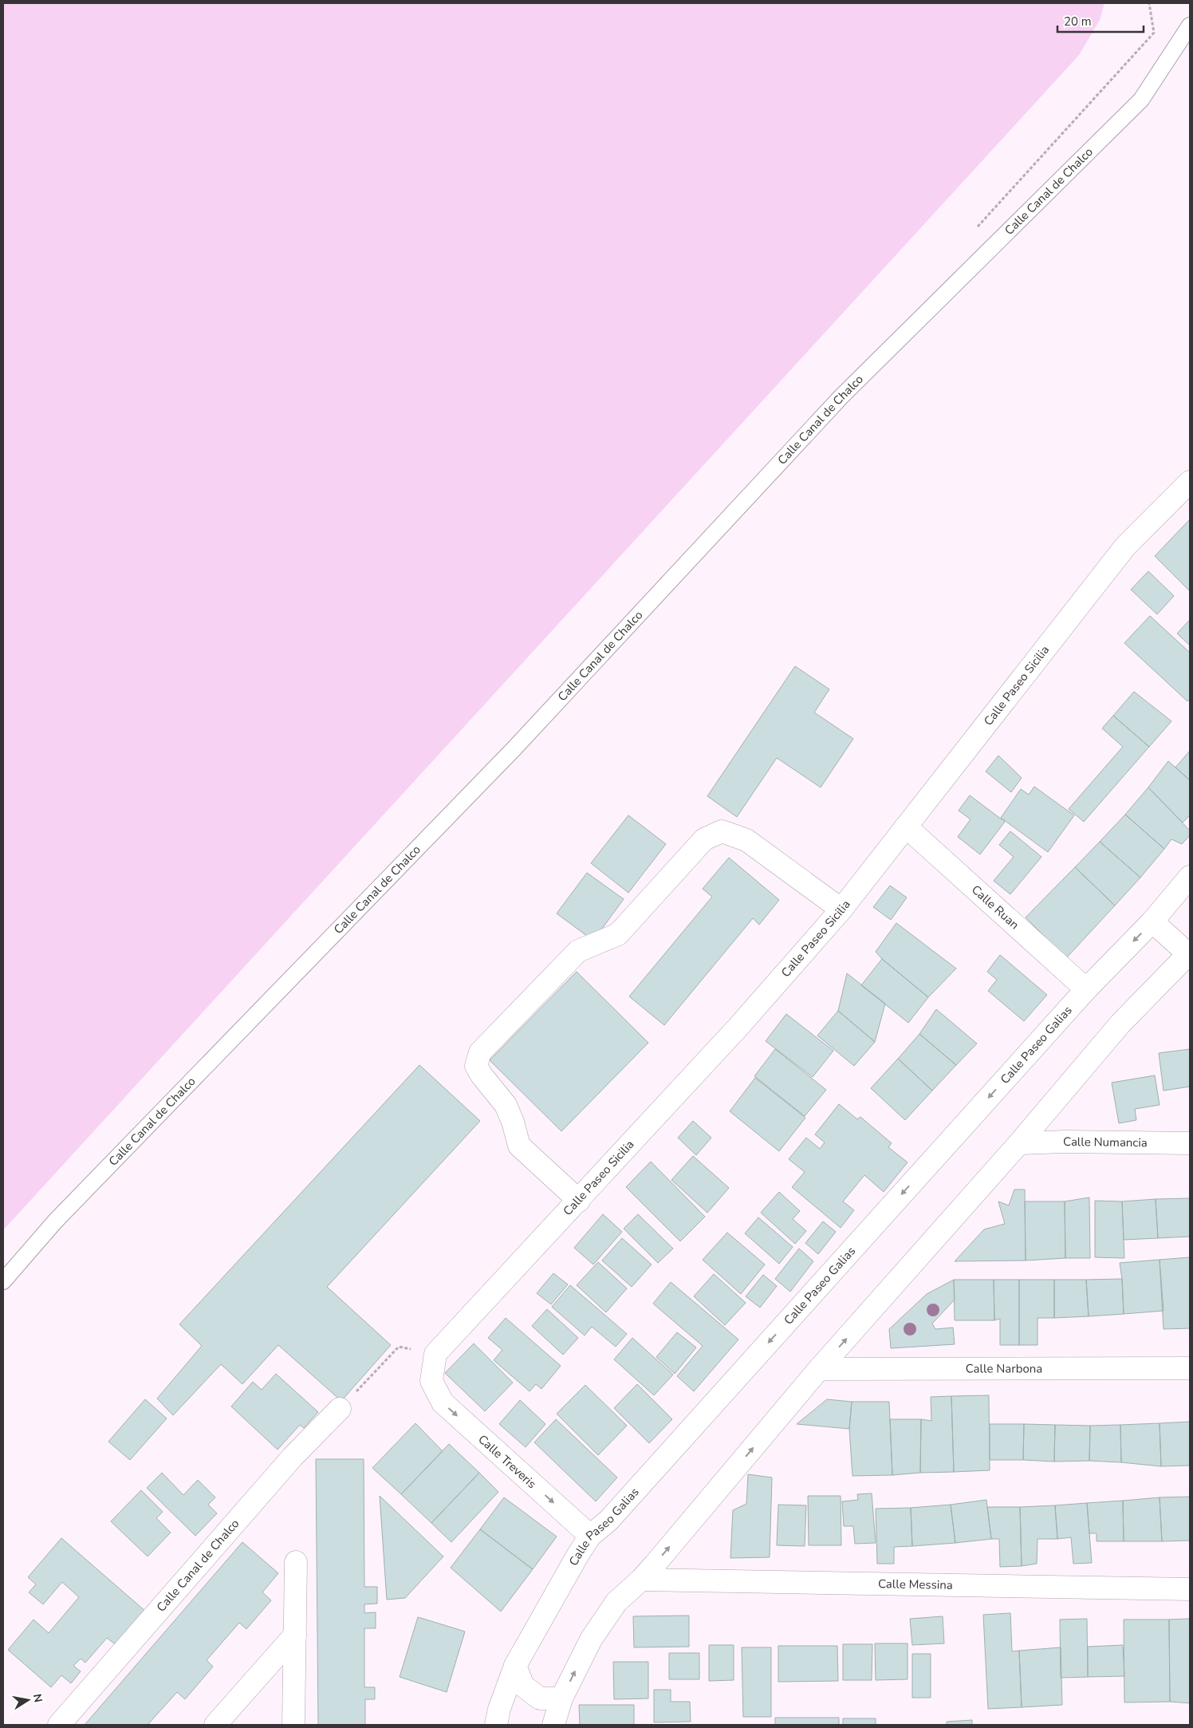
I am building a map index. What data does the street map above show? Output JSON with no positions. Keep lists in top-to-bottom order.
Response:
{
  "streets": {
    "street": [
      "Calle Canal de Chalco",
      "Calle Paseo Sicilia",
      "Calle Ruan",
      "Calle Paseo Galias",
      "Calle Numancia",
      "Calle Narbona",
      "Calle Treveris",
      "Calle Messina"
    ]
  },
  "crossings": [
    ["Calle Paseo Sicilia", "Calle Ruan"],
    ["Calle Paseo Sicilia", "Calle Treveris"],
    ["Calle Ruan", "Calle Paseo Galias"],
    ["Calle Paseo Galias", "Calle Treveris"]
  ],
  "one_way": ["Calle Treveris"],
  "scale_bar": "20 m",
  "north": "right"
}
